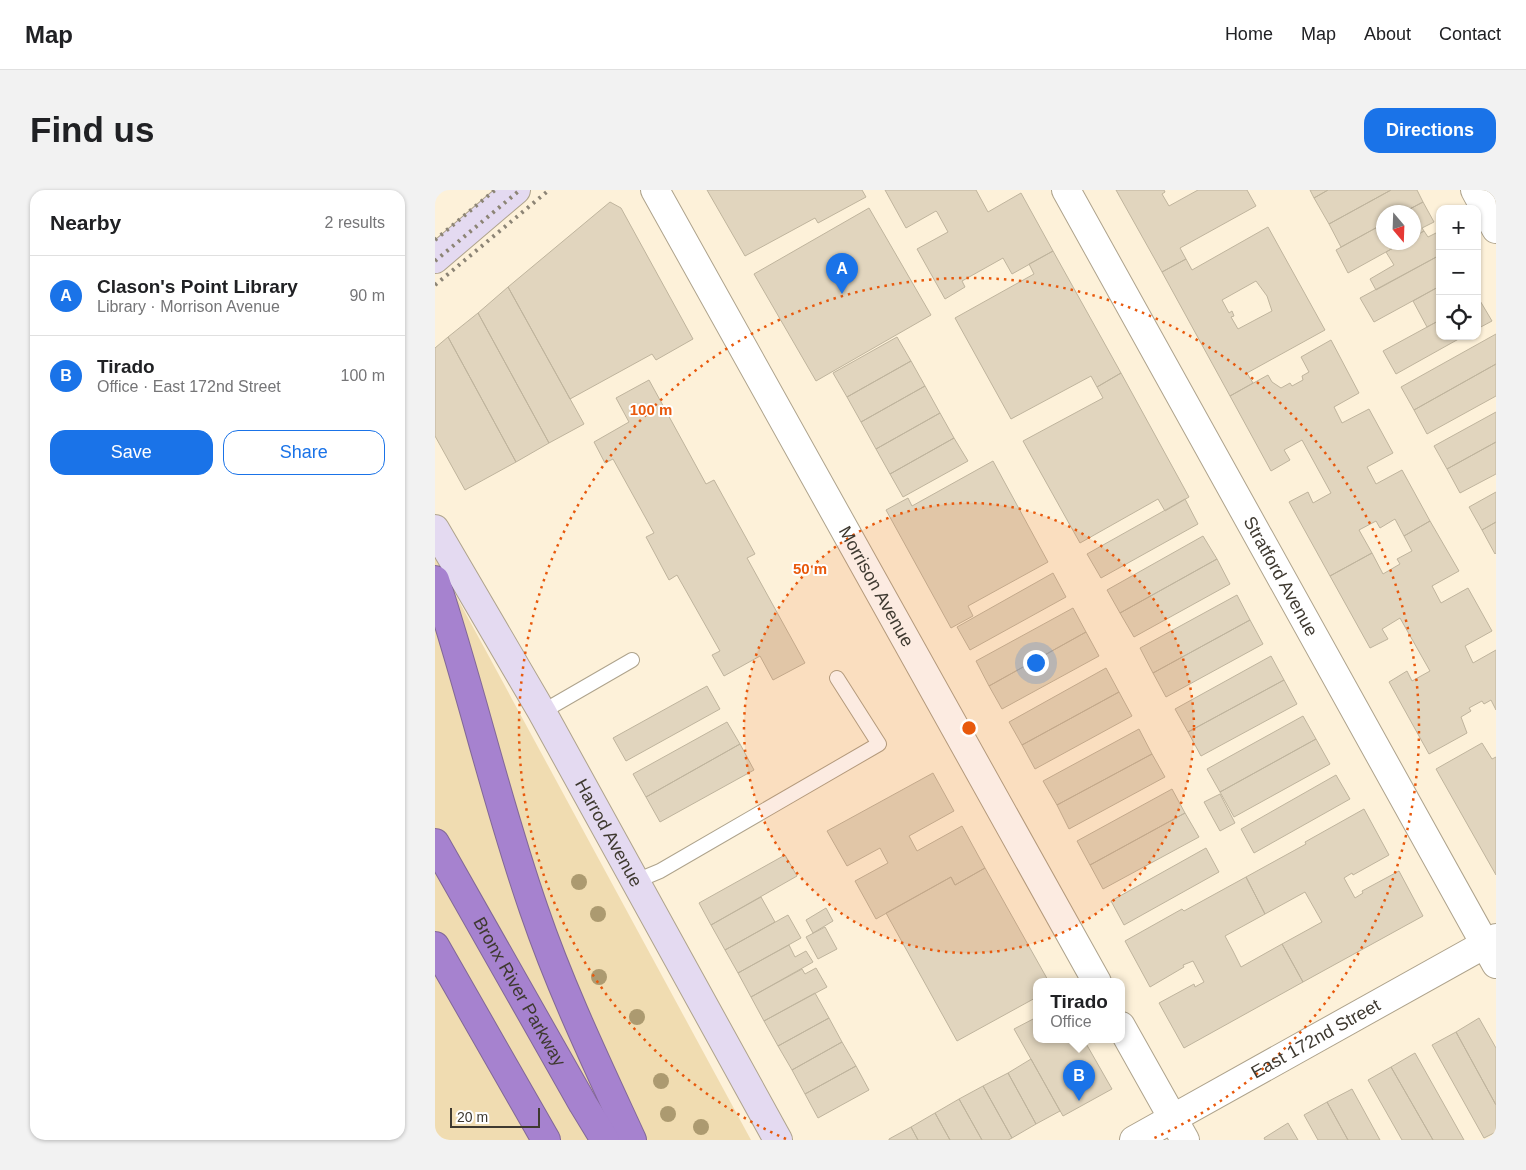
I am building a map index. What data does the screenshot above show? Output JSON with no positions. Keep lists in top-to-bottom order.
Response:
{
  "streets": {
    "highway": ["Bronx River Parkway"],
    "main road": ["Harrod Avenue"],
    "street": ["Stratford Avenue", "Morrison Avenue", "East 172nd Street"]
  },
  "crossings": [
    ["Stratford Avenue", "East 172nd Street"]
  ],
  "scale_bar": "20 m",
  "north": "bottom",
  "page": {
    "header": "Map",
    "nav": [
      "Home",
      "Map",
      "About",
      "Contact"
    ],
    "buttons": [
      "Directions",
      ["Save", "Share"]
    ],
    "title": "Find us",
    "heading": ["Nearby", "2 results"],
    "map_buttons": ["+", "−"],
    "pins": ["A", "B"],
    "list": [
      {
        "mark": "A",
        "name": "Clason's Point Library",
        "note": "Library · Morrison Avenue",
        "value": "90 m"
      },
      {
        "mark": "B",
        "name": "Tirado",
        "note": "Office · East 172nd Street",
        "value": "100 m"
      }
    ],
    "popup": ["Tirado", "Office"],
    "scale": "20 m"
  },
  "rings": ["100 m", "50 m"]
}
